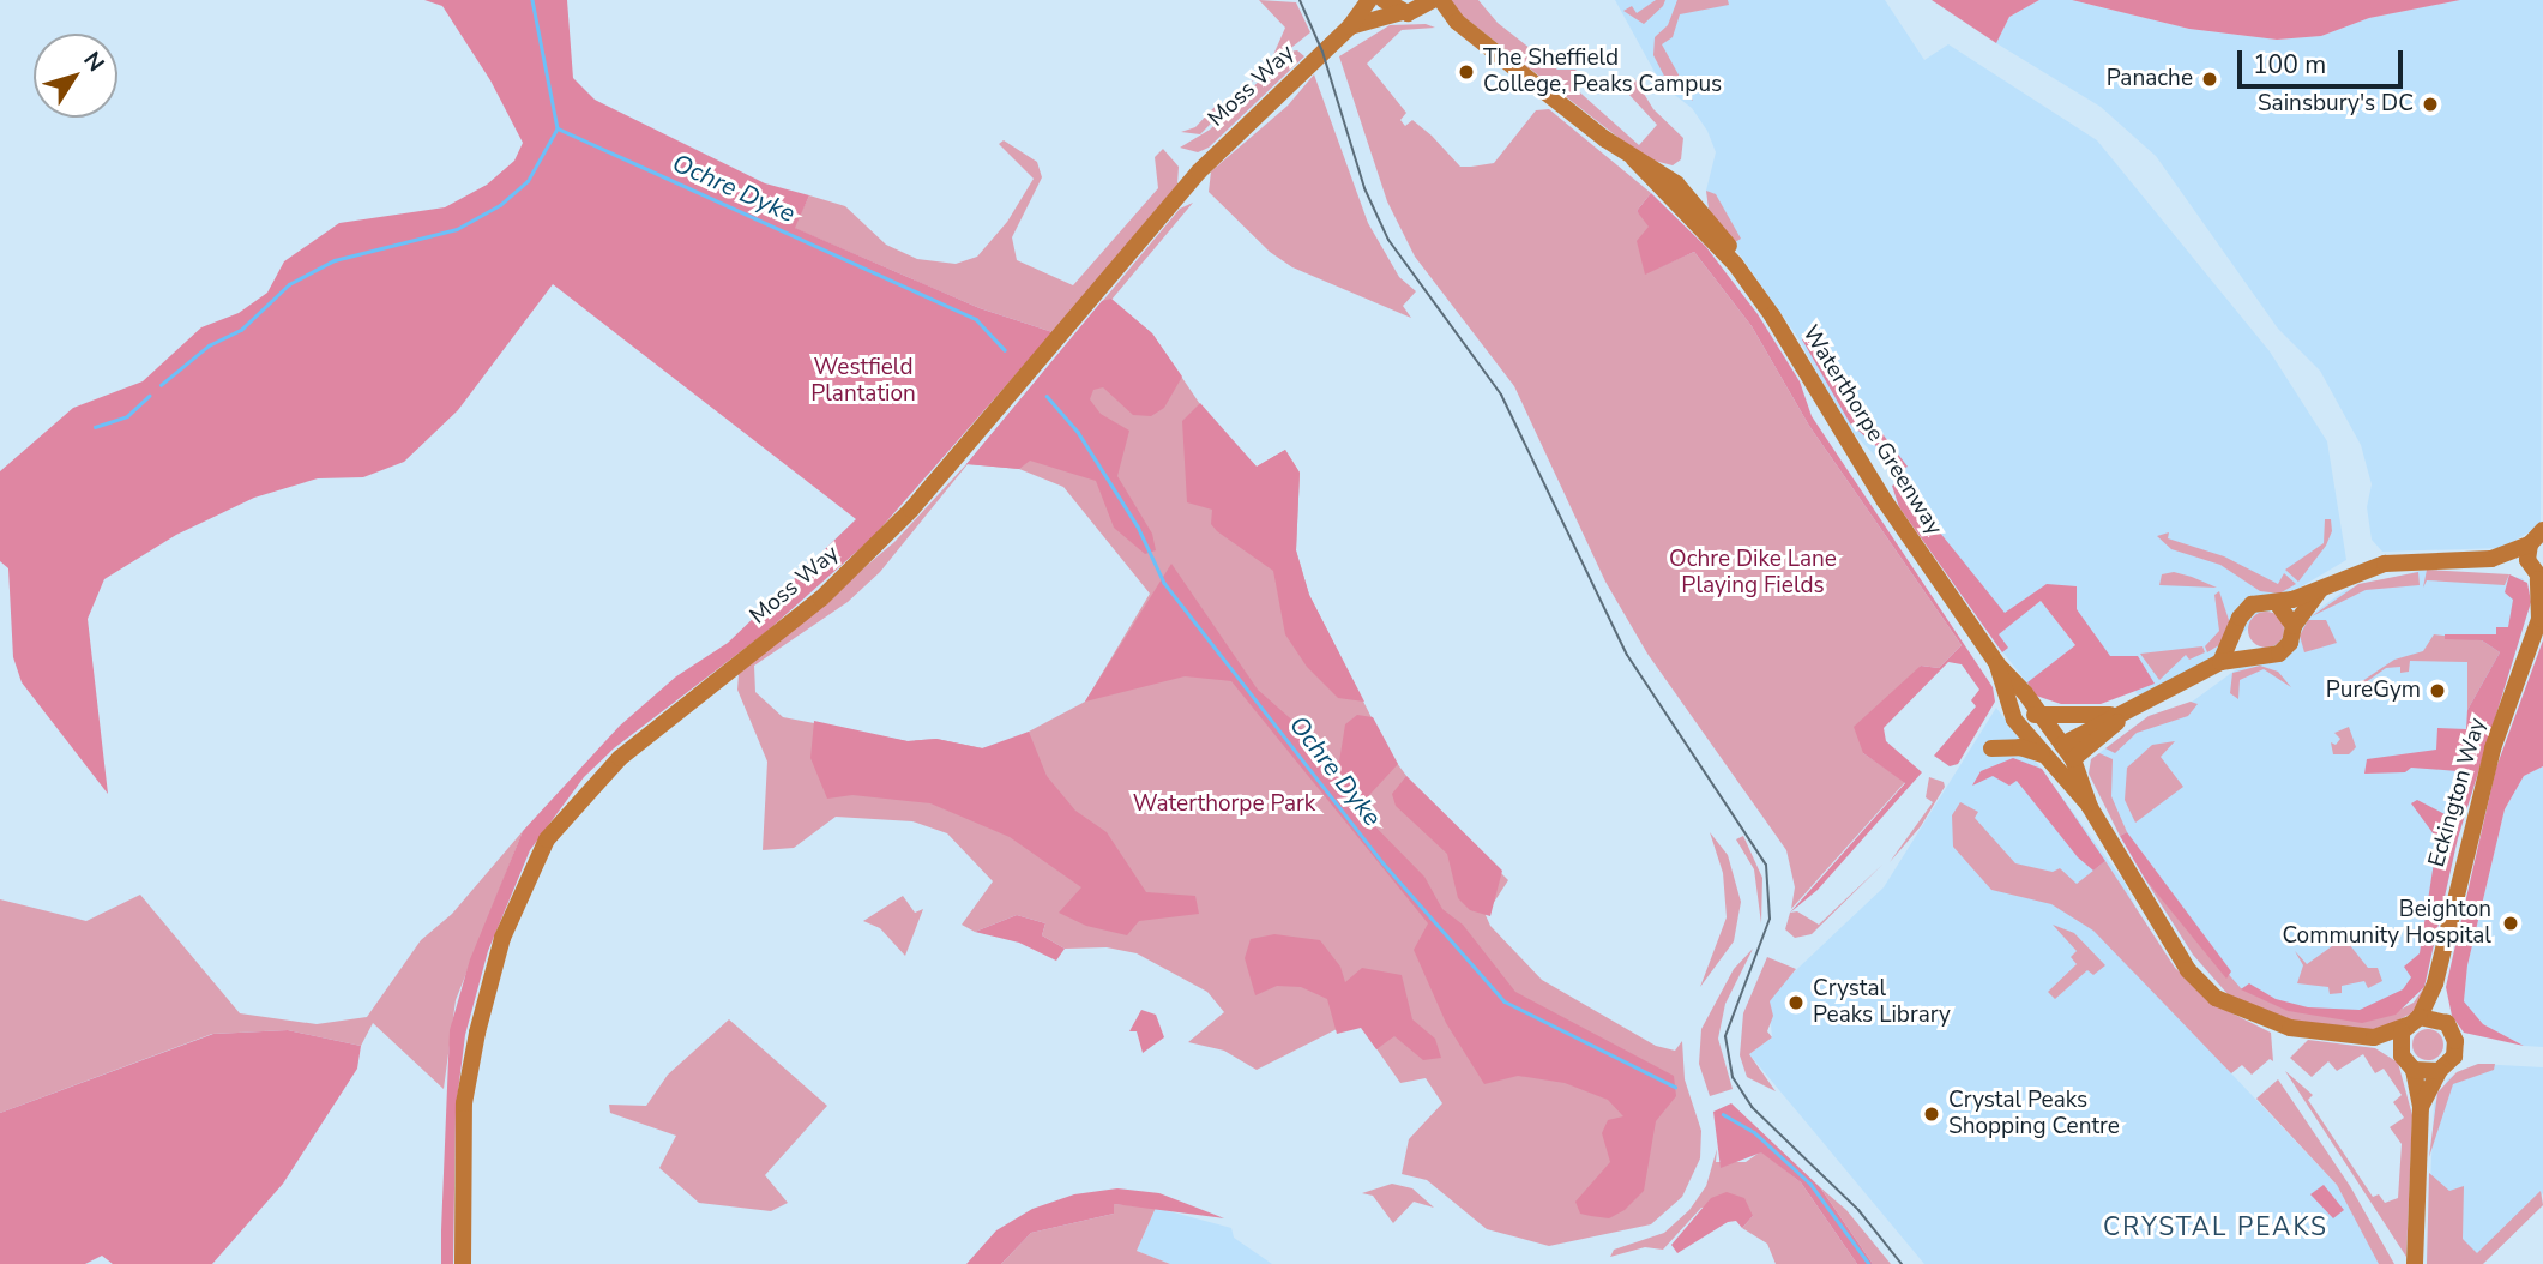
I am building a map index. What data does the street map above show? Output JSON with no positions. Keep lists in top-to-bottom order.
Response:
{
  "streets": {
    "street": ["Moss Way", "Waterthorpe Greenway", "Eckington Way"]
  },
  "crossings": [
    ["Moss Way", "Waterthorpe Greenway"],
    ["Waterthorpe Greenway", "Eckington Way"]
  ],
  "districts": ["CRYSTAL PEAKS"],
  "water": ["Ochre Dyke"],
  "parks": ["Westfield Plantation", "Ochre Dike Lane Playing Fields", "Waterthorpe Park"],
  "places": [
    "The Sheffield College, Peaks Campus",
    "Panache",
    "Sainsbury's DC",
    "PureGym",
    "Beighton Community Hospital",
    "Crystal Peaks Library",
    "Crystal Peaks Shopping Centre"
  ],
  "scale_bar": "100 m",
  "north": "top right"
}
